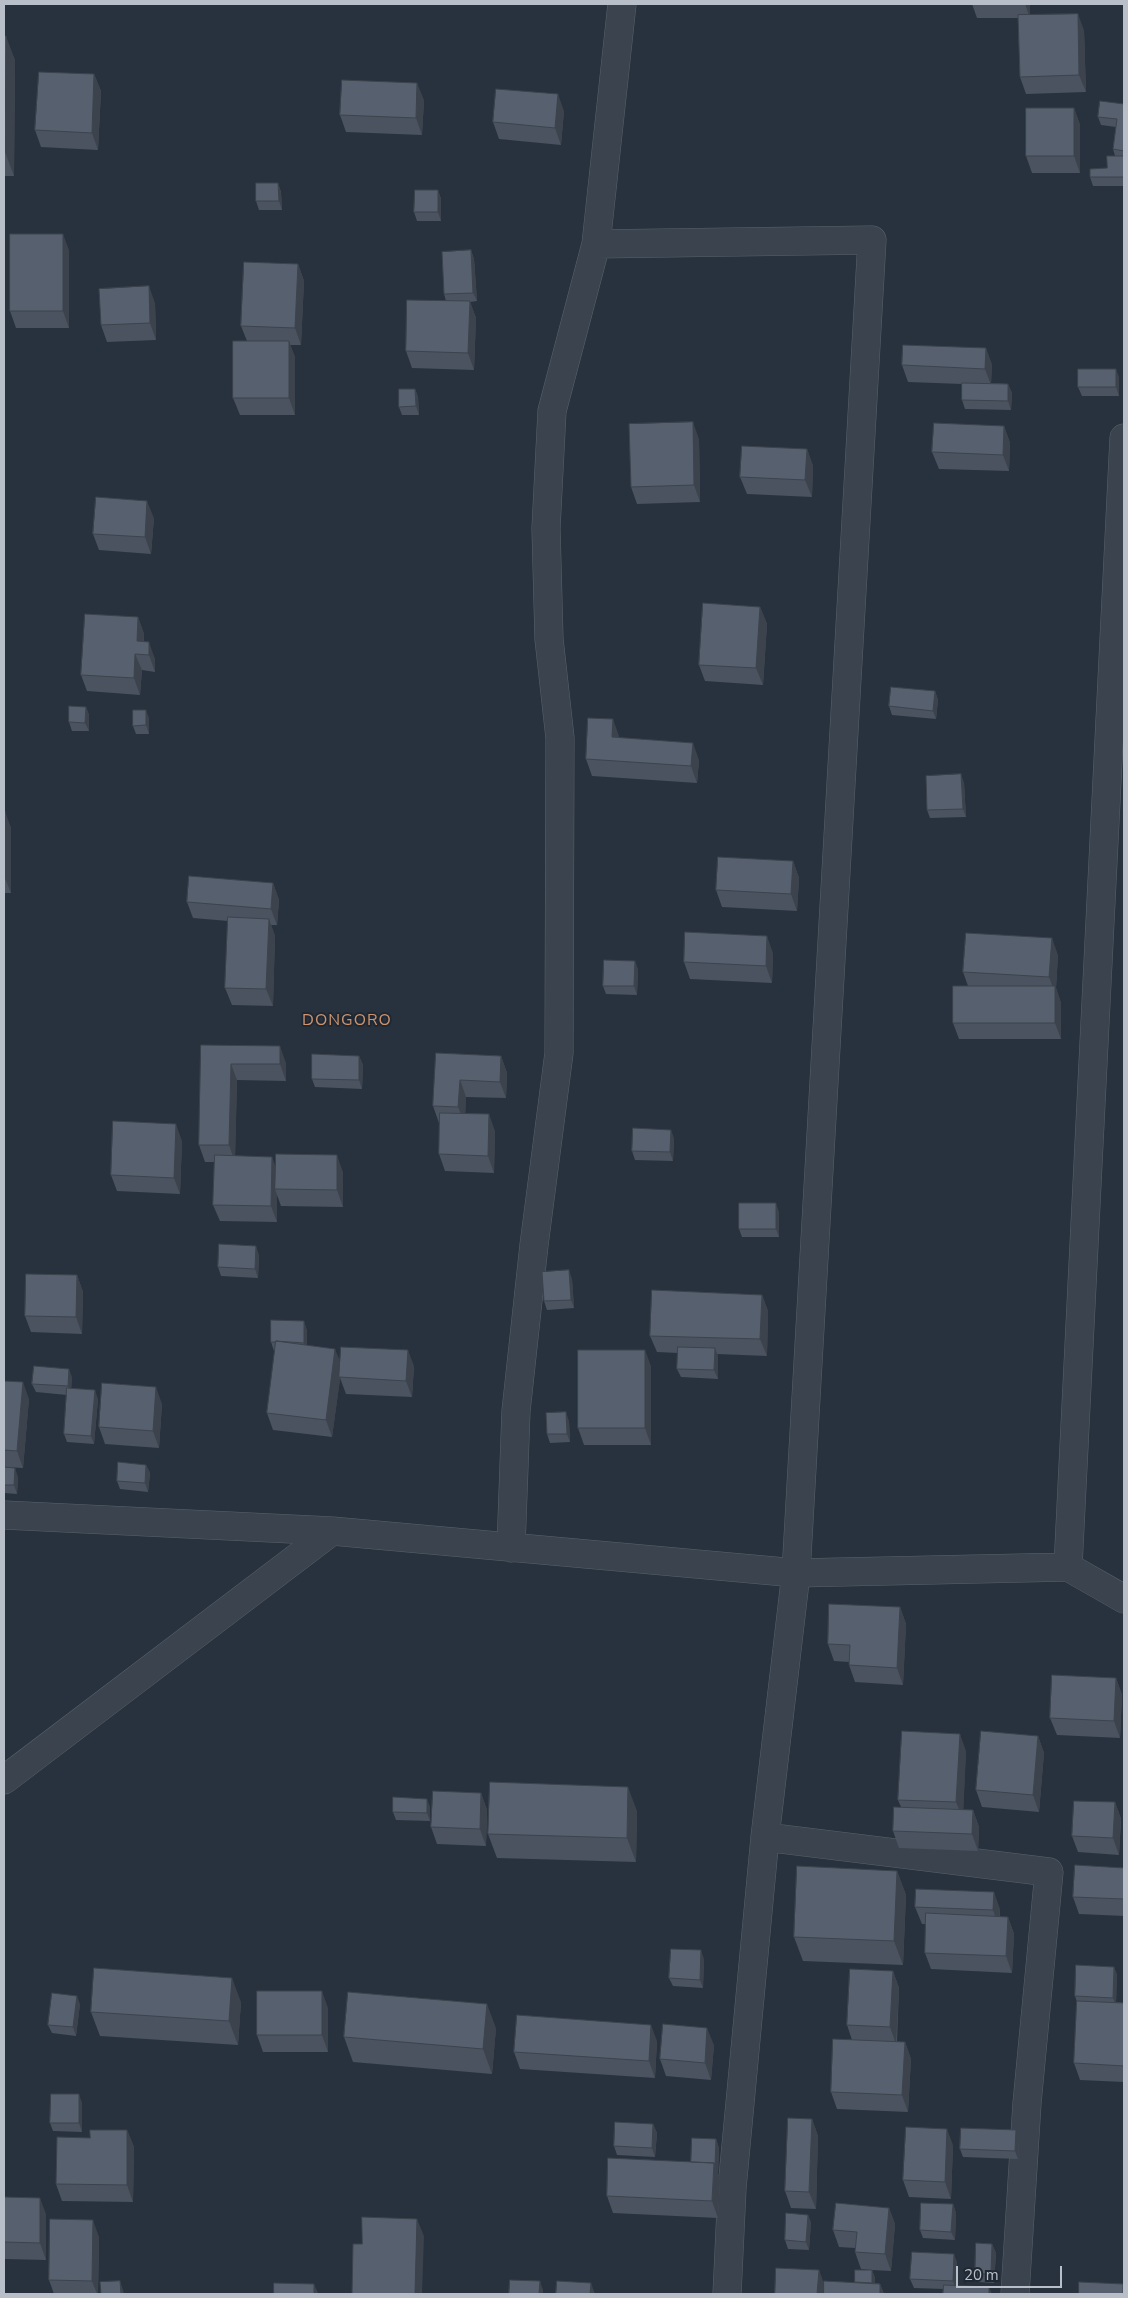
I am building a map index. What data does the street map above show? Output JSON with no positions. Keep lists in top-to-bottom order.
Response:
{
  "districts": ["DONGORO"],
  "scale_bar": "20 m"
}
